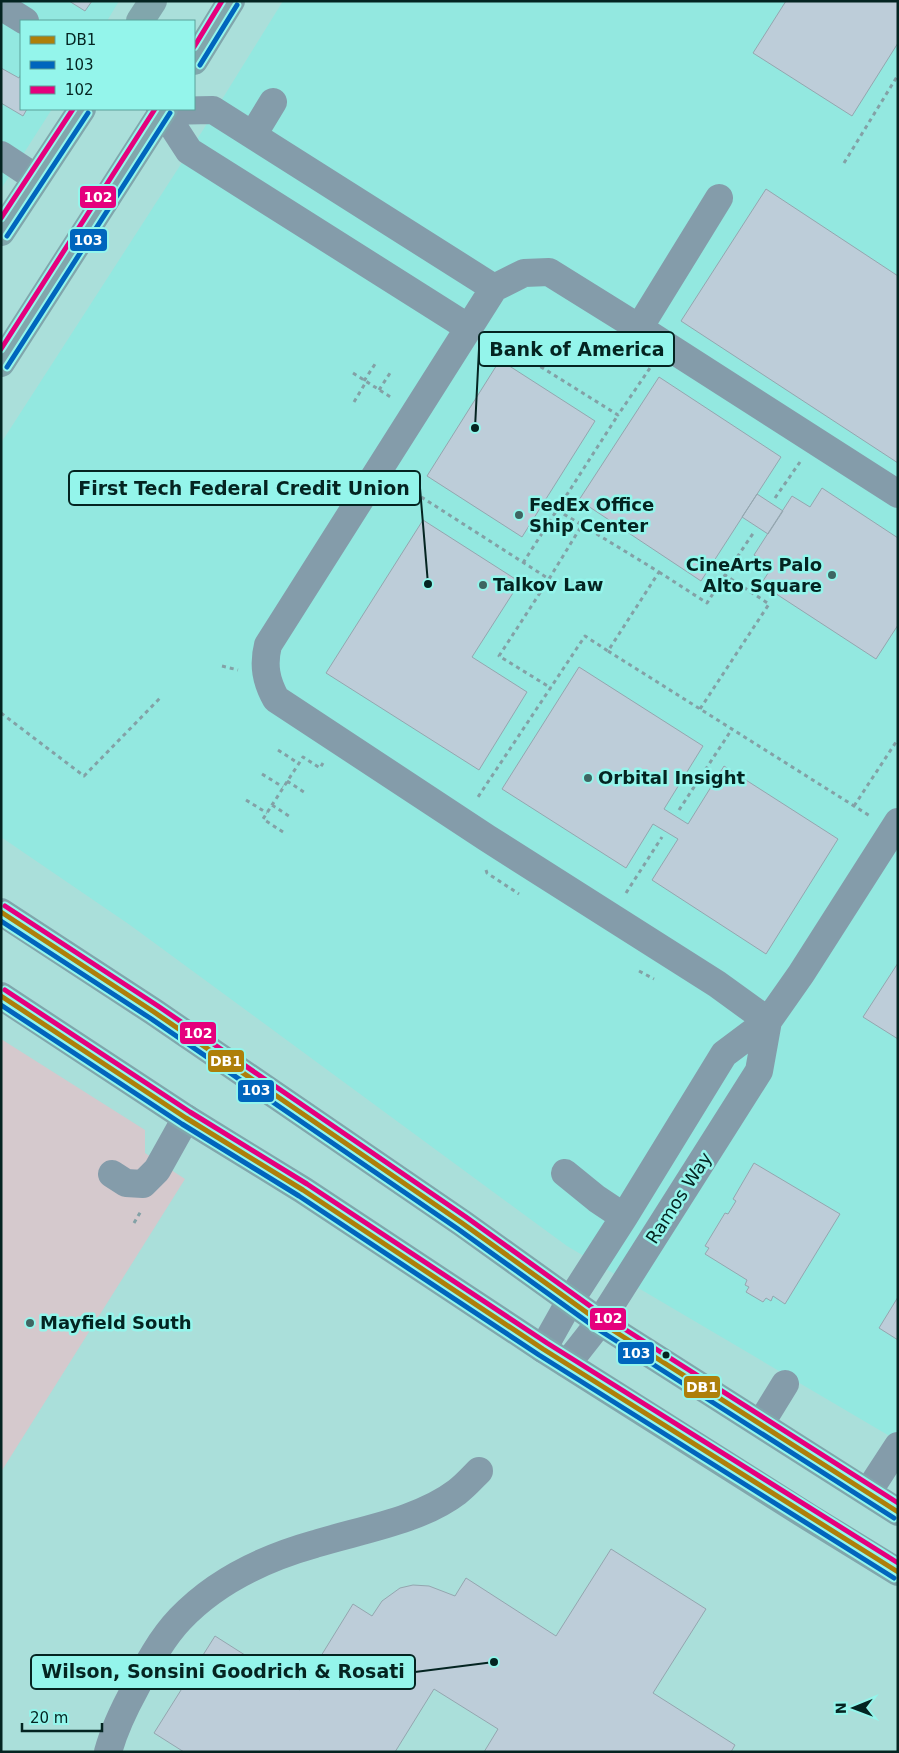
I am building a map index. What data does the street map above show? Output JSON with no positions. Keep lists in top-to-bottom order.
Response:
{
  "streets": {
    "street": ["Ramos Way"]
  },
  "places": [
    "Bank of America",
    "FedEx Office Ship Center",
    "CineArts Palo Alto Square",
    "First Tech Federal Credit Union",
    "Talkov Law",
    "Orbital Insight",
    "Mayfield South",
    "Wilson, Sonsini Goodrich & Rosati"
  ],
  "lines": ["transit line 102", "transit line 103", "transit line DB1"],
  "legend": ["DB1", "103", "102"],
  "scale_bar": "20 m",
  "north": "left"
}
